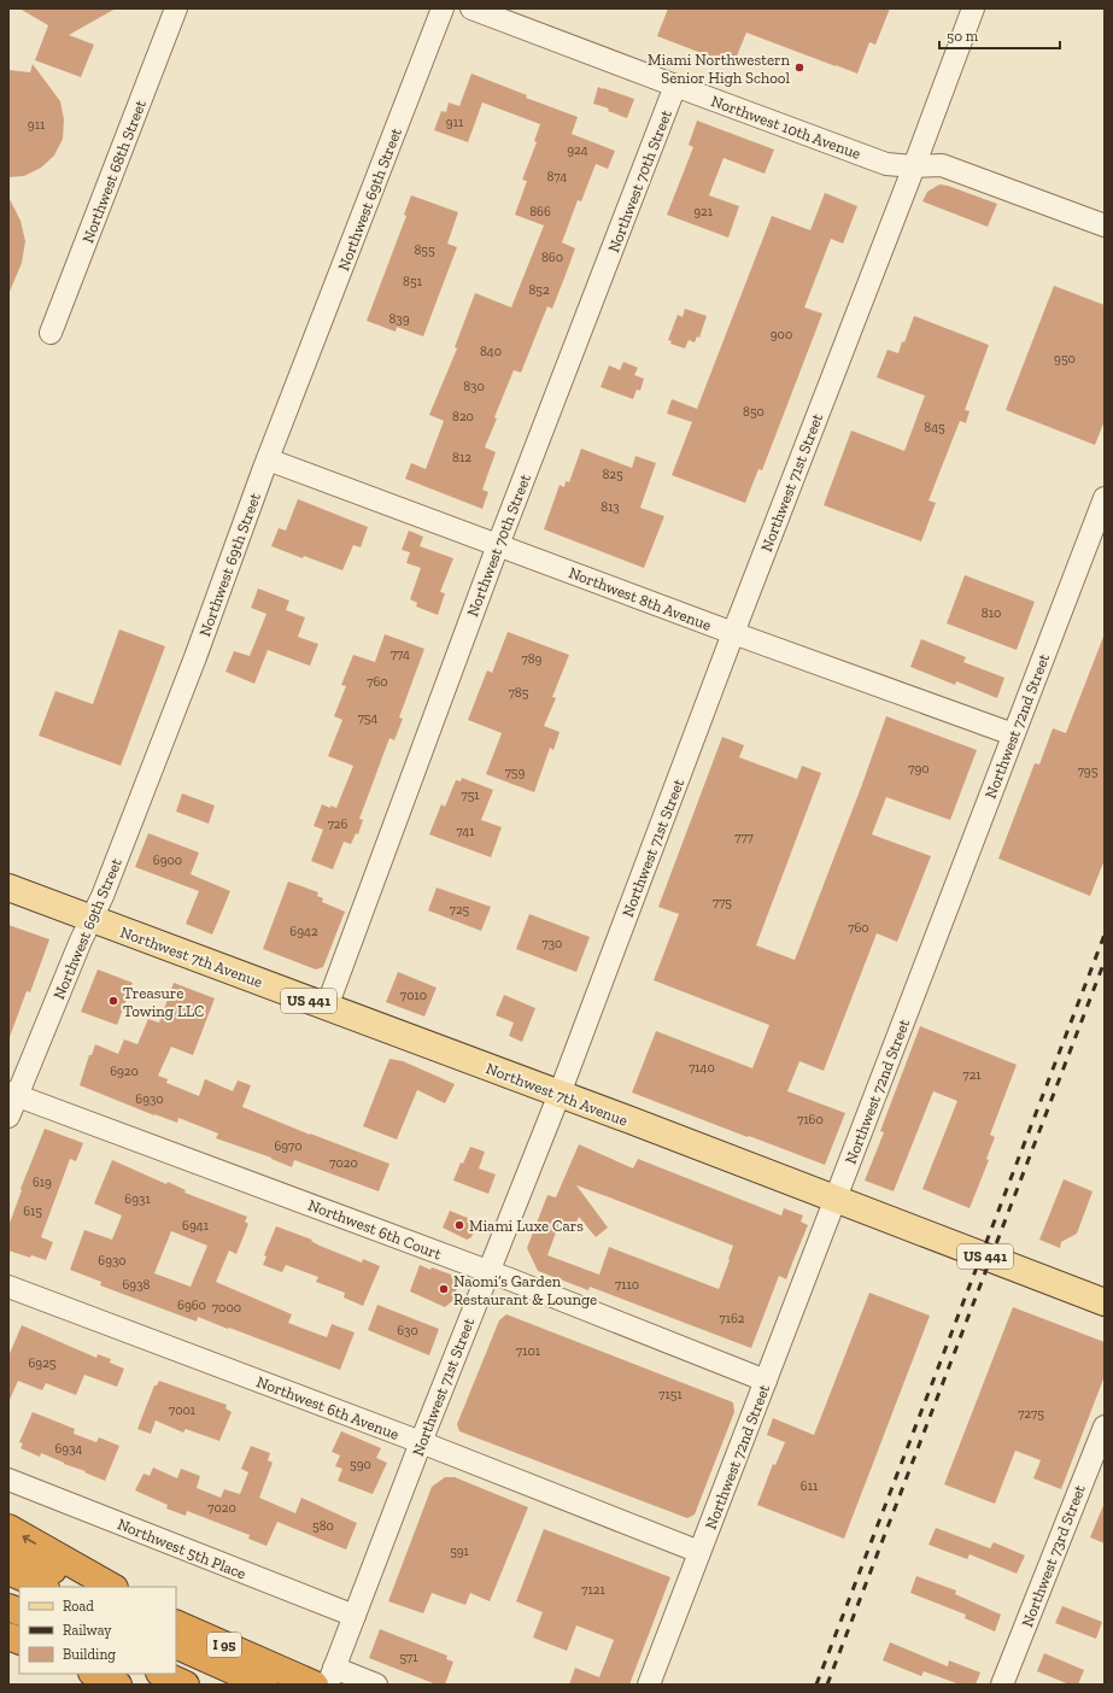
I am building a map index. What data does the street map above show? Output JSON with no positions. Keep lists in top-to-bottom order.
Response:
{
  "streets": {
    "highway": ["I 95"],
    "main road": ["Northwest 7th Avenue", "US 441"],
    "street": [
      "Northwest 10th Avenue",
      "Northwest 68th Street",
      "Northwest 70th Street",
      "Northwest 69th Street",
      "Northwest 71st Street",
      "Northwest 8th Avenue",
      "Northwest 72nd Street",
      "Northwest 6th Court",
      "Northwest 6th Avenue",
      "Northwest 5th Place",
      "Northwest 73rd Street"
    ]
  },
  "crossings": [
    ["Northwest 10th Avenue", "Northwest 70th Street"],
    ["Northwest 10th Avenue", "Northwest 71st Street"],
    ["Northwest 70th Street", "Northwest 8th Avenue"],
    ["Northwest 70th Street", "Northwest 7th Avenue"],
    ["Northwest 69th Street", "Northwest 8th Avenue"],
    ["Northwest 69th Street", "Northwest 7th Avenue"],
    ["Northwest 69th Street", "Northwest 6th Court"],
    ["Northwest 71st Street", "Northwest 8th Avenue"],
    ["Northwest 71st Street", "Northwest 7th Avenue"],
    ["Northwest 71st Street", "Northwest 6th Court"],
    ["Northwest 71st Street", "Northwest 6th Avenue"],
    ["Northwest 71st Street", "Northwest 5th Place"],
    ["Northwest 71st Street", "I 95"],
    ["Northwest 8th Avenue", "Northwest 72nd Street"],
    ["Northwest 72nd Street", "Northwest 7th Avenue"],
    ["Northwest 72nd Street", "Northwest 6th Court"],
    ["Northwest 72nd Street", "Northwest 6th Avenue"]
  ],
  "places": [
    "Miami Northwestern Senior High School",
    "Treasure Towing LLC",
    "Miami Luxe Cars",
    "Naomi’s Garden Restaurant & Lounge"
  ],
  "house_numbers": [
    "911",
    "911",
    "924",
    "874",
    "866",
    "921",
    "855",
    "860",
    "851",
    "852",
    "839",
    "900",
    "840",
    "950",
    "830",
    "850",
    "820",
    "845",
    "812",
    "825",
    "813",
    "810",
    "774",
    "789",
    "760",
    "785",
    "754",
    "790",
    "795",
    "759",
    "751",
    "726",
    "741",
    "777",
    "6900",
    "775",
    "725",
    "760",
    "6942",
    "730",
    "7010",
    "7140",
    "6920",
    "721",
    "6930",
    "7160",
    "6970",
    "7020",
    "619",
    "6931",
    "615",
    "6941",
    "6930",
    "6938",
    "7110",
    "6960",
    "7000",
    "7162",
    "630",
    "7101",
    "6925",
    "7151",
    "7001",
    "7275",
    "6934",
    "590",
    "611",
    "7020",
    "580",
    "591",
    "7121",
    "571"
  ],
  "legend": ["Road", "Railway", "Building"],
  "scale_bar": "50 m"
}
